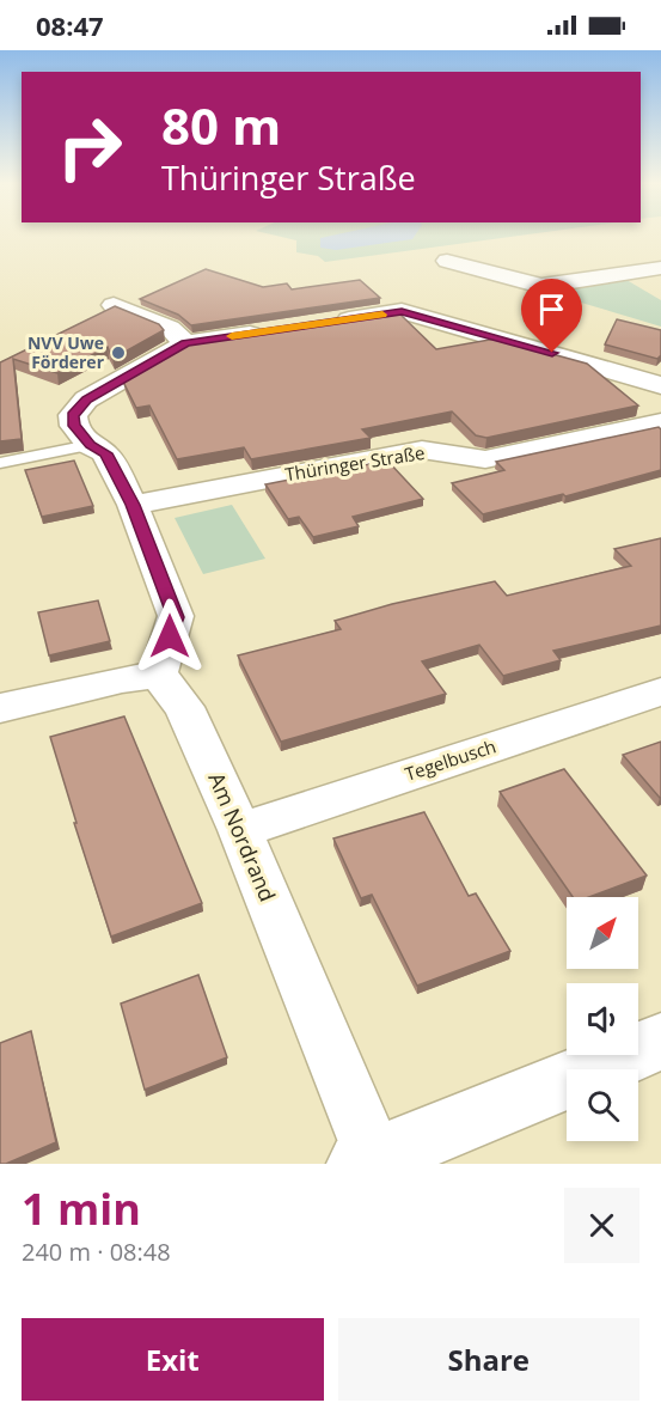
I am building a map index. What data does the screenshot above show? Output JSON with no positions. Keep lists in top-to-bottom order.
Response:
{
  "streets": {
    "street": ["Thüringer Straße", "Tegelbusch", "Am Nordrand"]
  },
  "crossings": [
    ["Tegelbusch", "Am Nordrand"]
  ],
  "places": ["NVV Uwe Förderer"],
  "north": "top right",
  "page": {
    "status": "08:47",
    "turn": ["80 m", "Thüringer Straße"],
    "heading": ["1 min", "240 m · 08:48"],
    "buttons": ["Exit", "Share"]
  }
}
